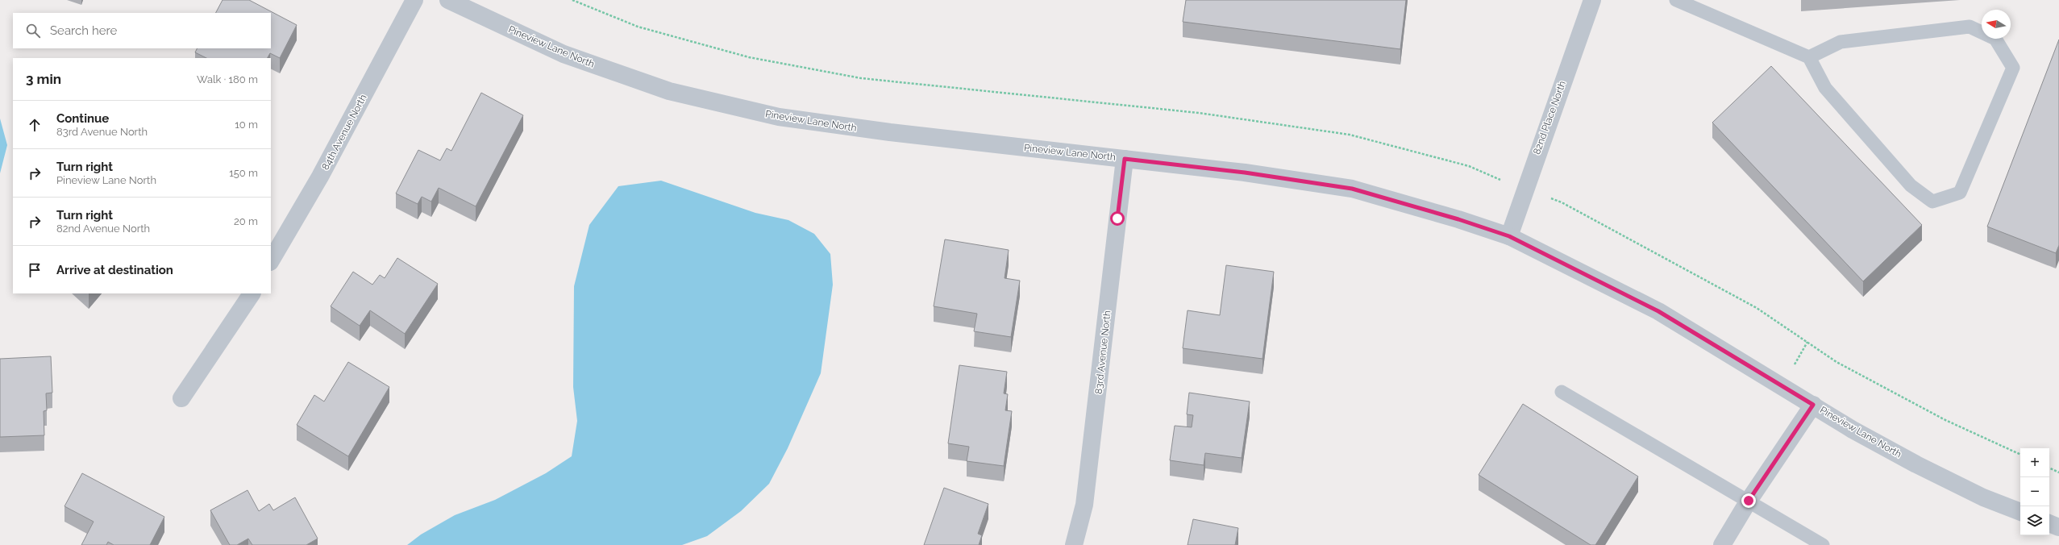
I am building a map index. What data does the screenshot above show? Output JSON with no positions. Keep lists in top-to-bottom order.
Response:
{
  "streets": {
    "street": [
      "Pineview Lane North",
      "82nd Place North",
      "84th Avenue North",
      "83rd Avenue North"
    ]
  },
  "crossings": [
    ["Pineview Lane North", "82nd Place North"],
    ["Pineview Lane North", "83rd Avenue North"]
  ],
  "north": "left",
  "page": {
    "search": "Search here",
    "heading": ["3 min", "Walk · 180 m"],
    "list": [
      ["Continue", "83rd Avenue North", "10 m"],
      ["Turn right", "Pineview Lane North", "150 m"],
      ["Turn right", "82nd Avenue North", "20 m"],
      "Arrive at destination"
    ],
    "map_buttons": ["+", "−"]
  }
}
